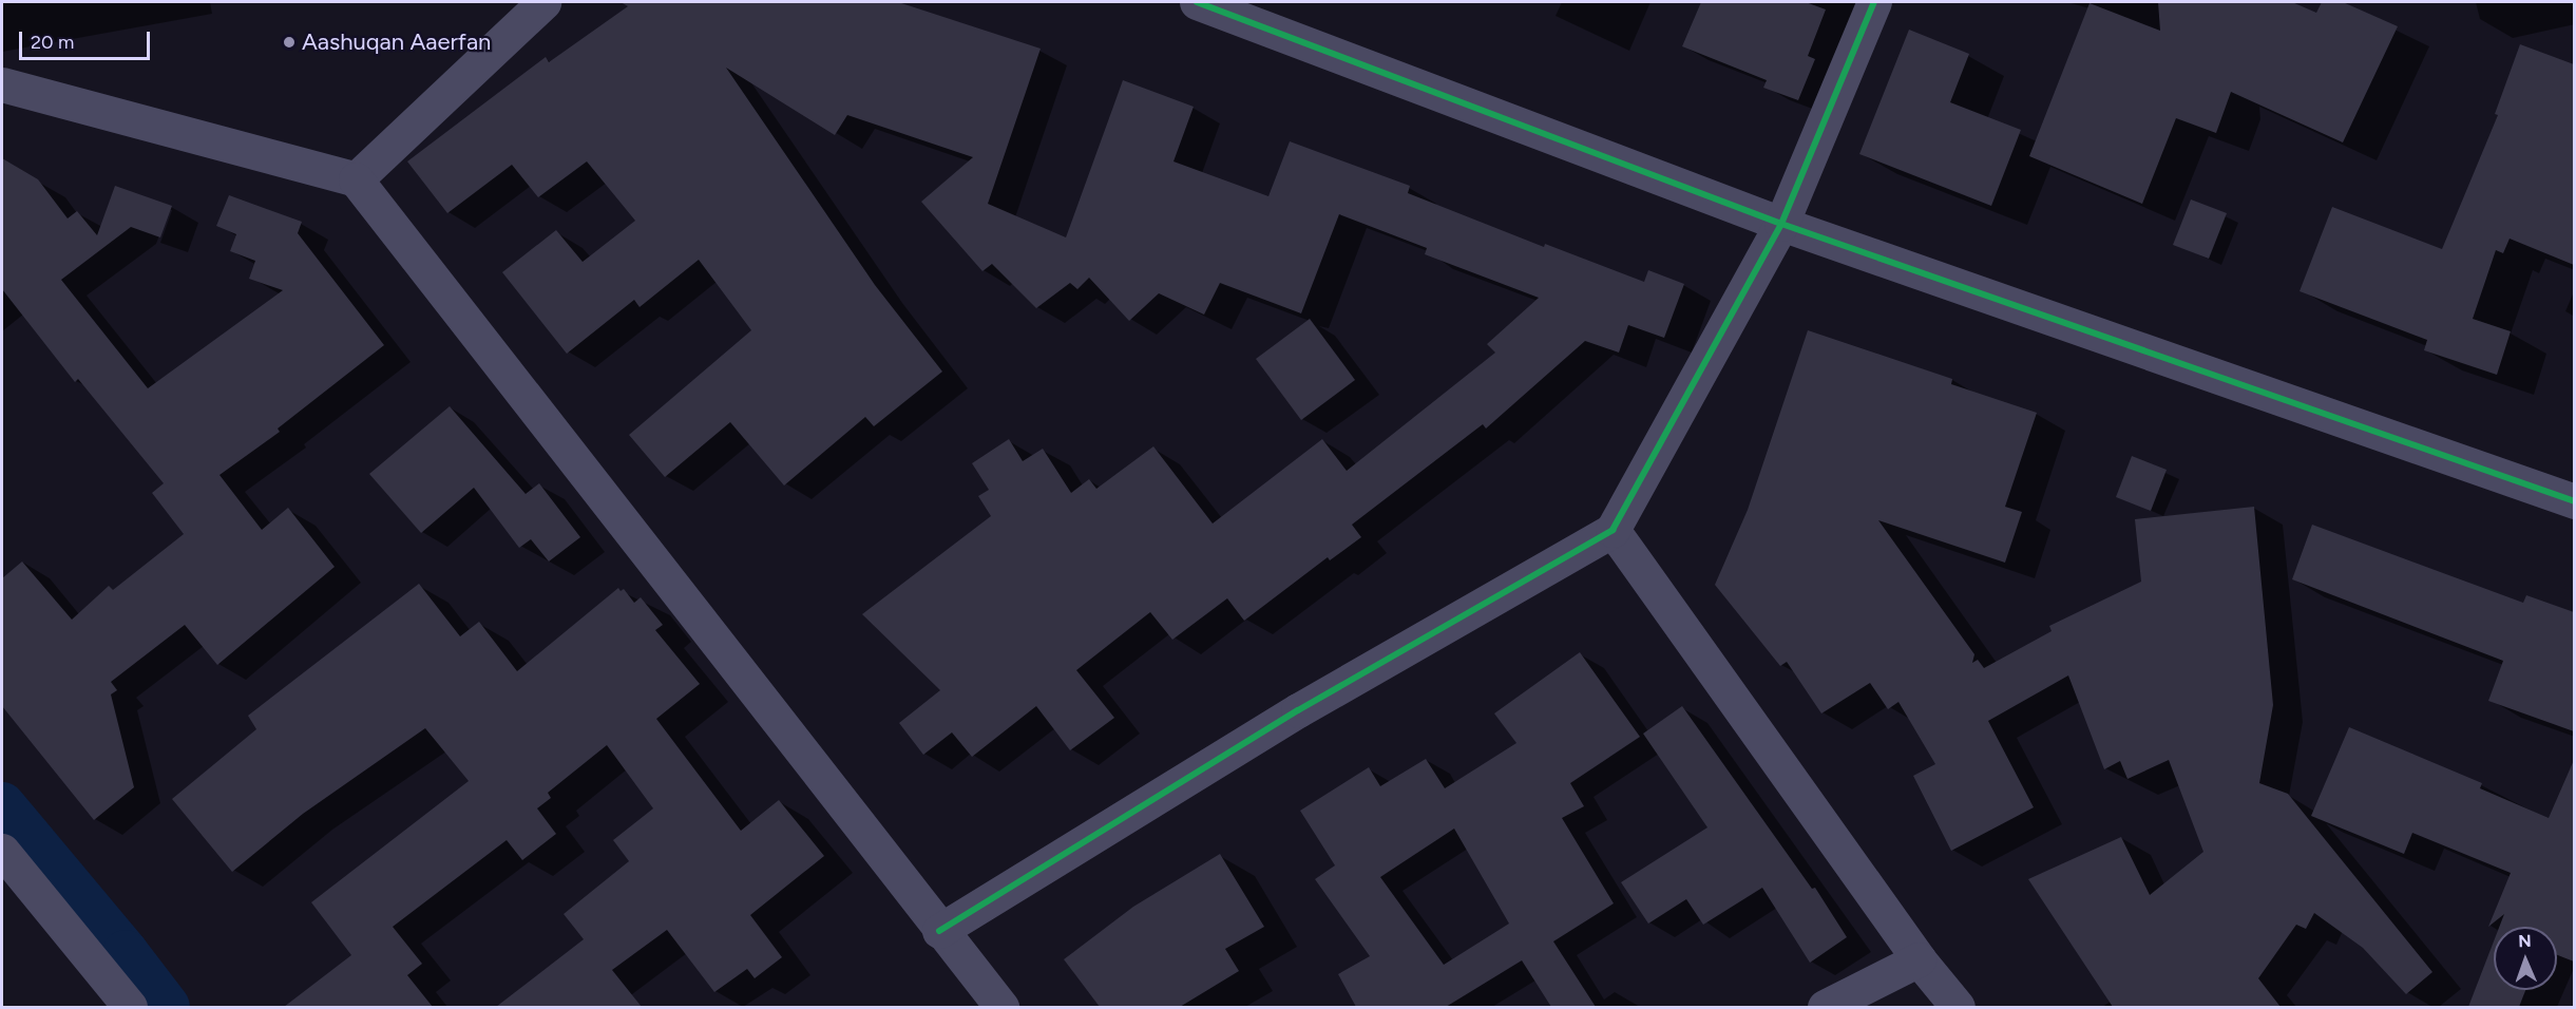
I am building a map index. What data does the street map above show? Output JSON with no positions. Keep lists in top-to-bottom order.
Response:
{
  "places": ["Aashuqan Aaerfan"],
  "scale_bar": "20 m",
  "north": "top"
}
